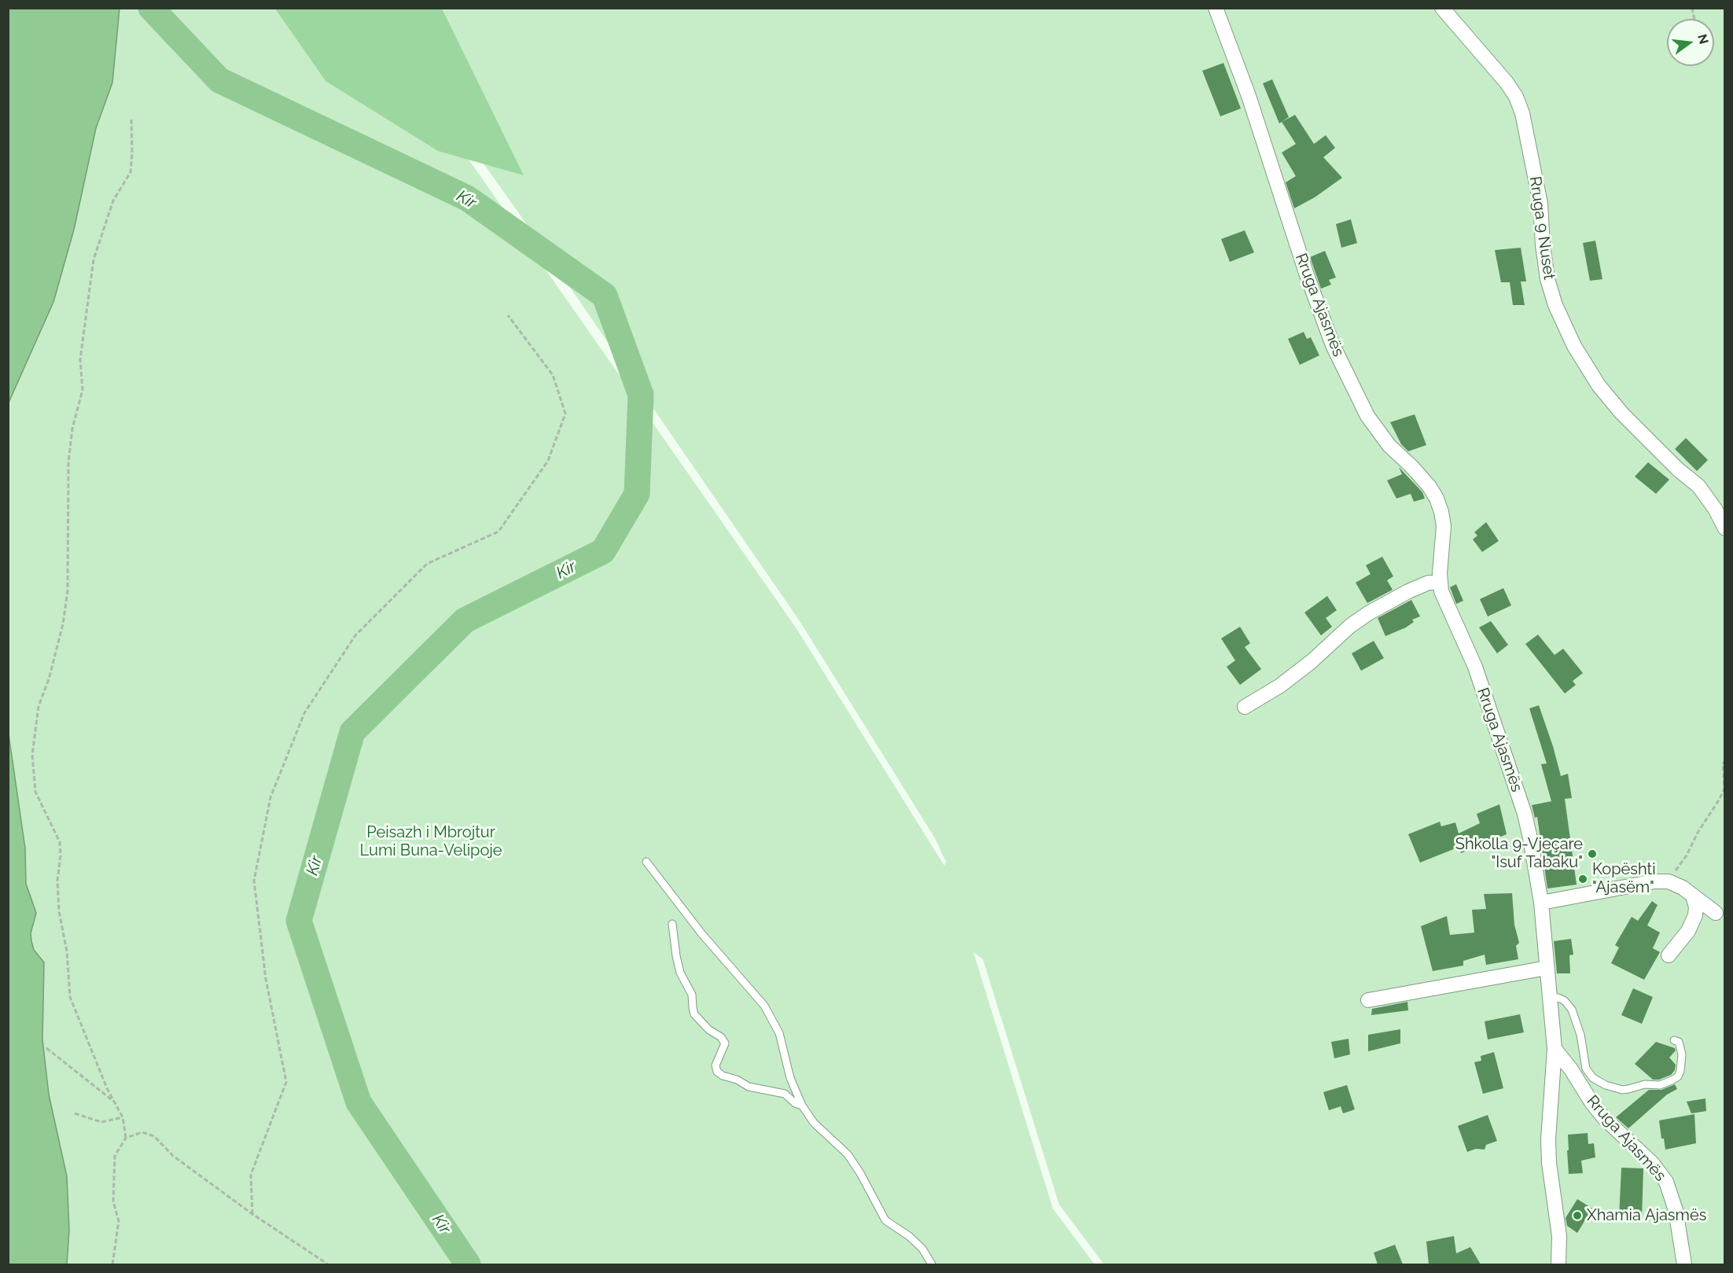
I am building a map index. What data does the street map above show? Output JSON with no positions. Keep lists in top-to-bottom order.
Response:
{
  "streets": {
    "street": ["Rruga 9 Nuset", "Rruga Ajasmës"]
  },
  "water": ["Kir"],
  "parks": ["Peisazh i Mbrojtur Lumi Buna-Velipoje"],
  "places": ["Shkolla 9-Vjeçare \"Isuf Tabaku\"", "Kopështi \"Ajasëm\"", "Xhamia Ajasmës"],
  "north": "right"
}
